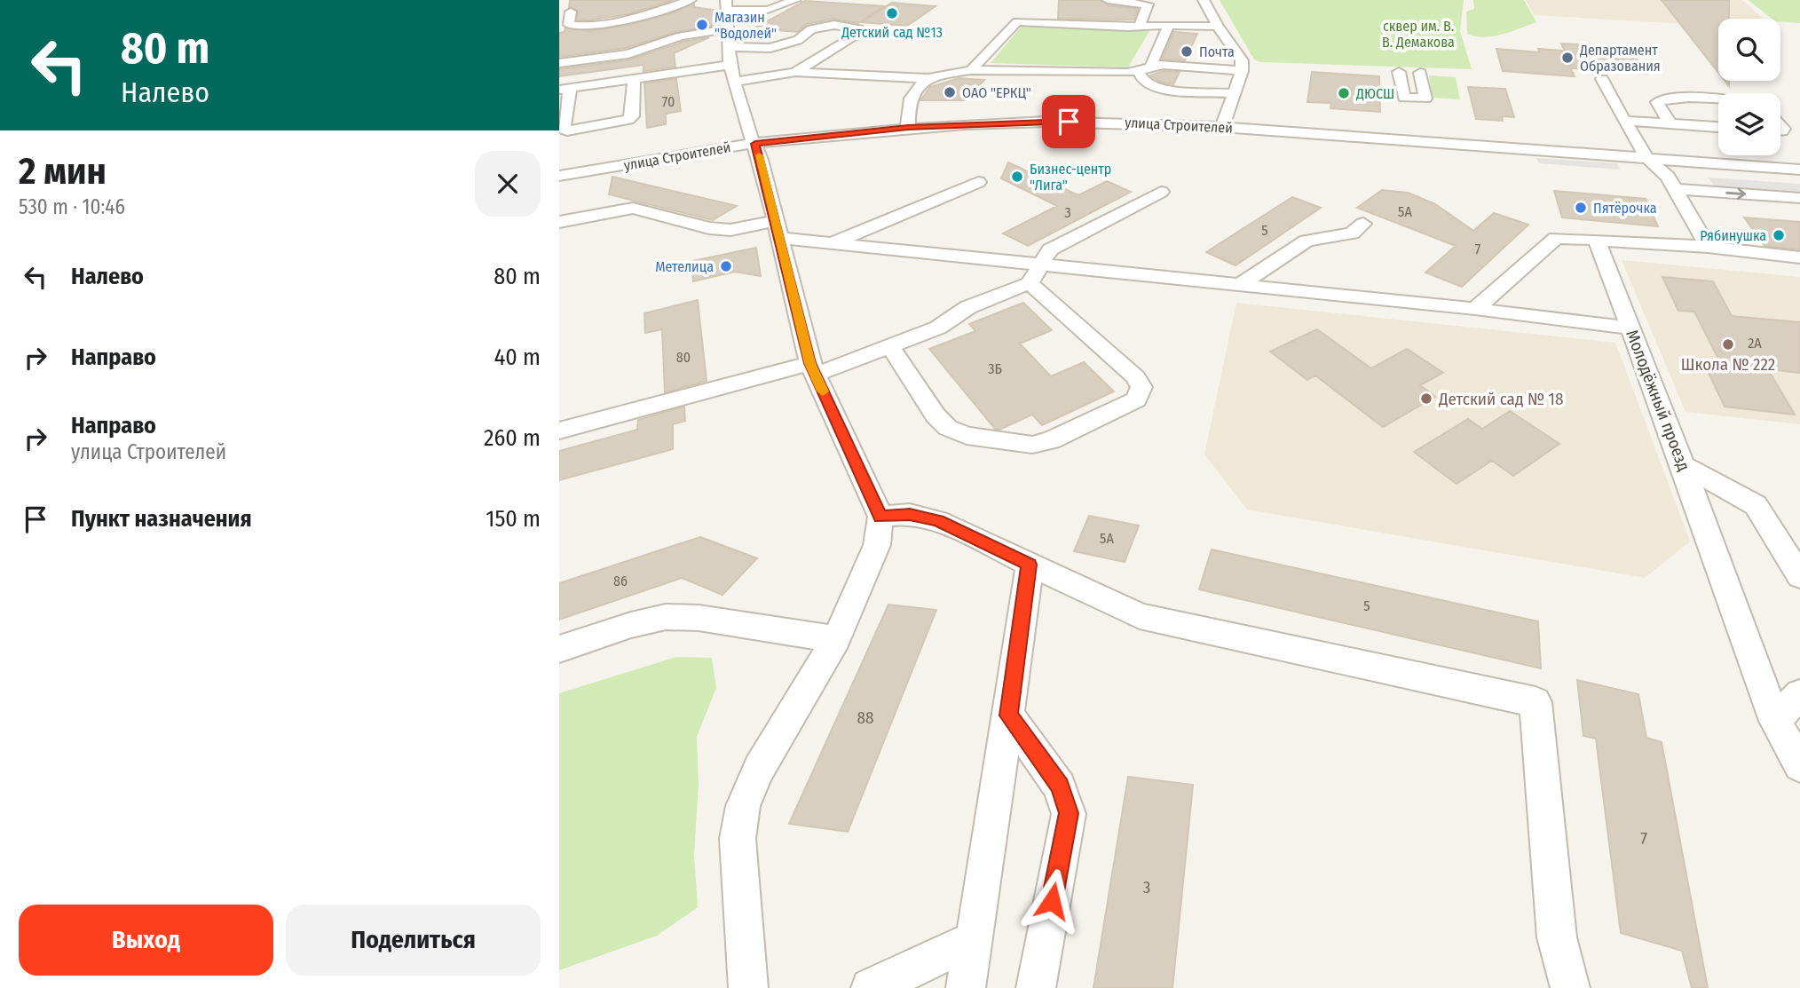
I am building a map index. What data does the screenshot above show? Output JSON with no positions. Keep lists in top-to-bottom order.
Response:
{
  "streets": {
    "street": ["улица Строителей", "Молодёжный проезд"]
  },
  "parks": ["сквер им. В. В. Демакова"],
  "places": [
    "Детский сад №13",
    "Магазин \"Водолей\"",
    "Почта",
    "Департамент Образования",
    "ОАО \"ЕРКЦ\"",
    "ДЮСШ",
    "Бизнес-центр \"Лига\"",
    "Пятёрочка",
    "Рябинушка",
    "Метелица",
    "Школа № 222",
    "Детский сад № 18"
  ],
  "house_numbers": [
    "70",
    "5А",
    "3",
    "5",
    "7",
    "2А",
    "80",
    "3Б",
    "5А",
    "86",
    "5",
    "88",
    "7",
    "3"
  ],
  "page": {
    "turn": ["80 m", "Налево"],
    "heading": ["2 мин", "530 m · 10:46"],
    "list": [
      {
        "name": "Налево",
        "value": "80 m"
      },
      {
        "name": "Направо",
        "value": "40 m"
      },
      {
        "name": "Направо",
        "note": "улица Строителей",
        "value": "260 m"
      },
      {
        "name": "Пункт назначения",
        "value": "150 m"
      }
    ],
    "buttons": ["Выход", "Поделиться"]
  }
}
